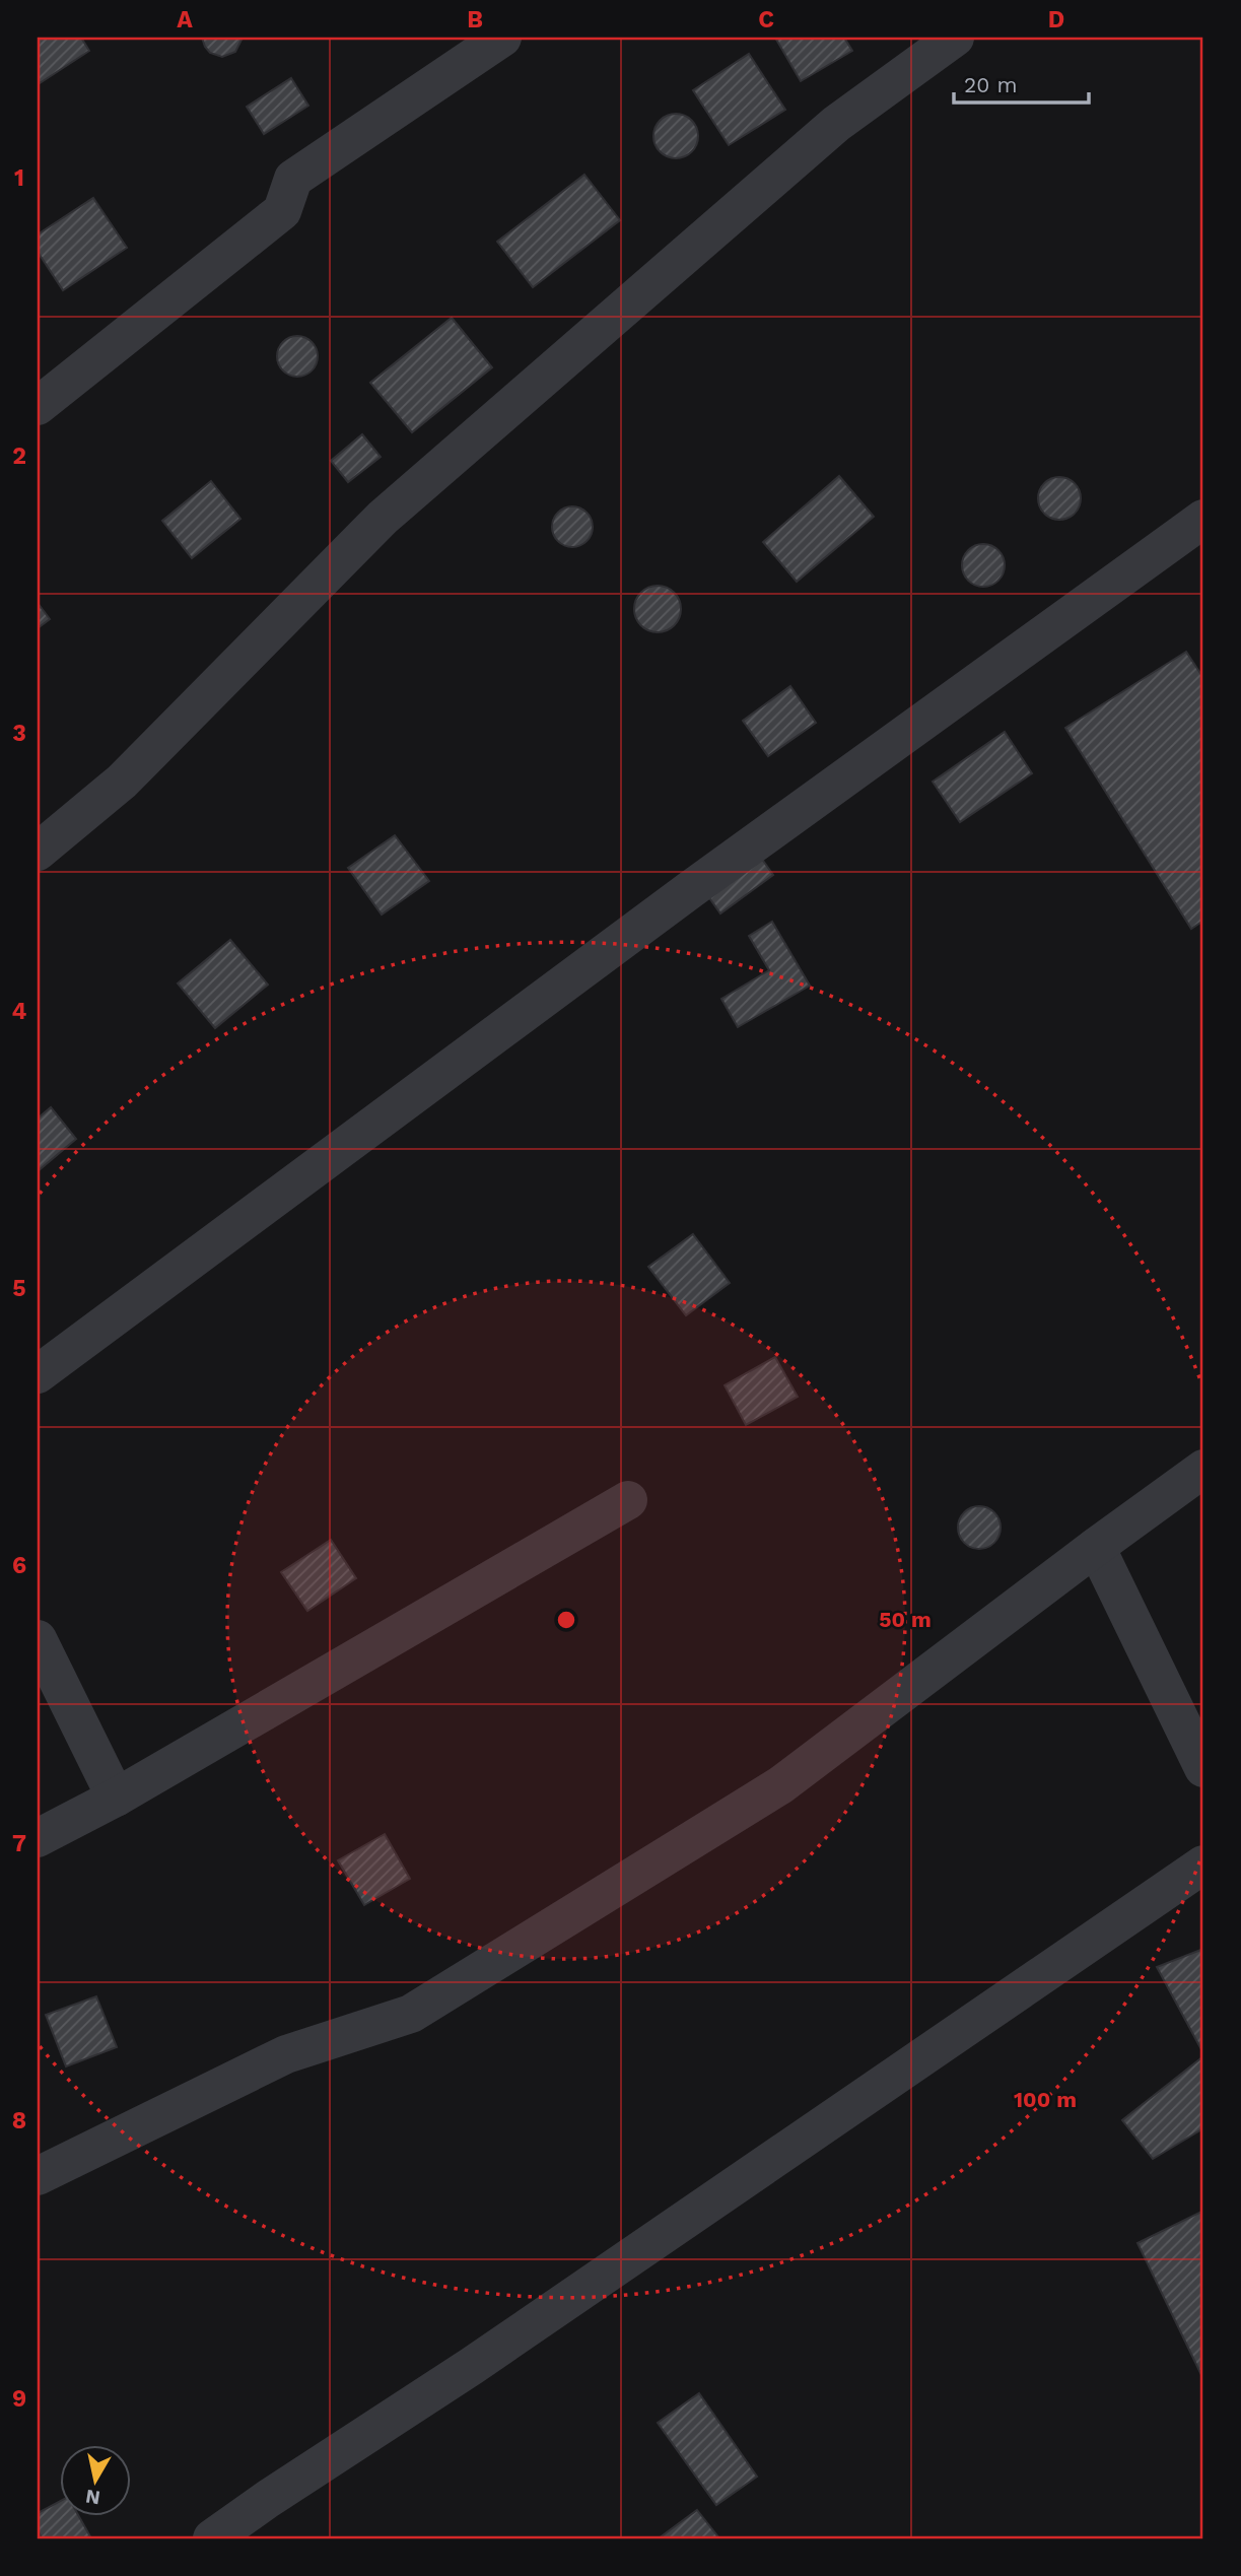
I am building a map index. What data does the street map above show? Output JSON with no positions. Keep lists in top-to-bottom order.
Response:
{
  "scale_bar": "20 m",
  "north": "bottom",
  "grid": {
    "columns": [
      "A",
      "B",
      "C",
      "D"
    ],
    "rows": [
      "1",
      "2",
      "3",
      "4",
      "5",
      "6",
      "7",
      "8",
      "9"
    ]
  },
  "rings": ["50 m", "100 m"]
}
